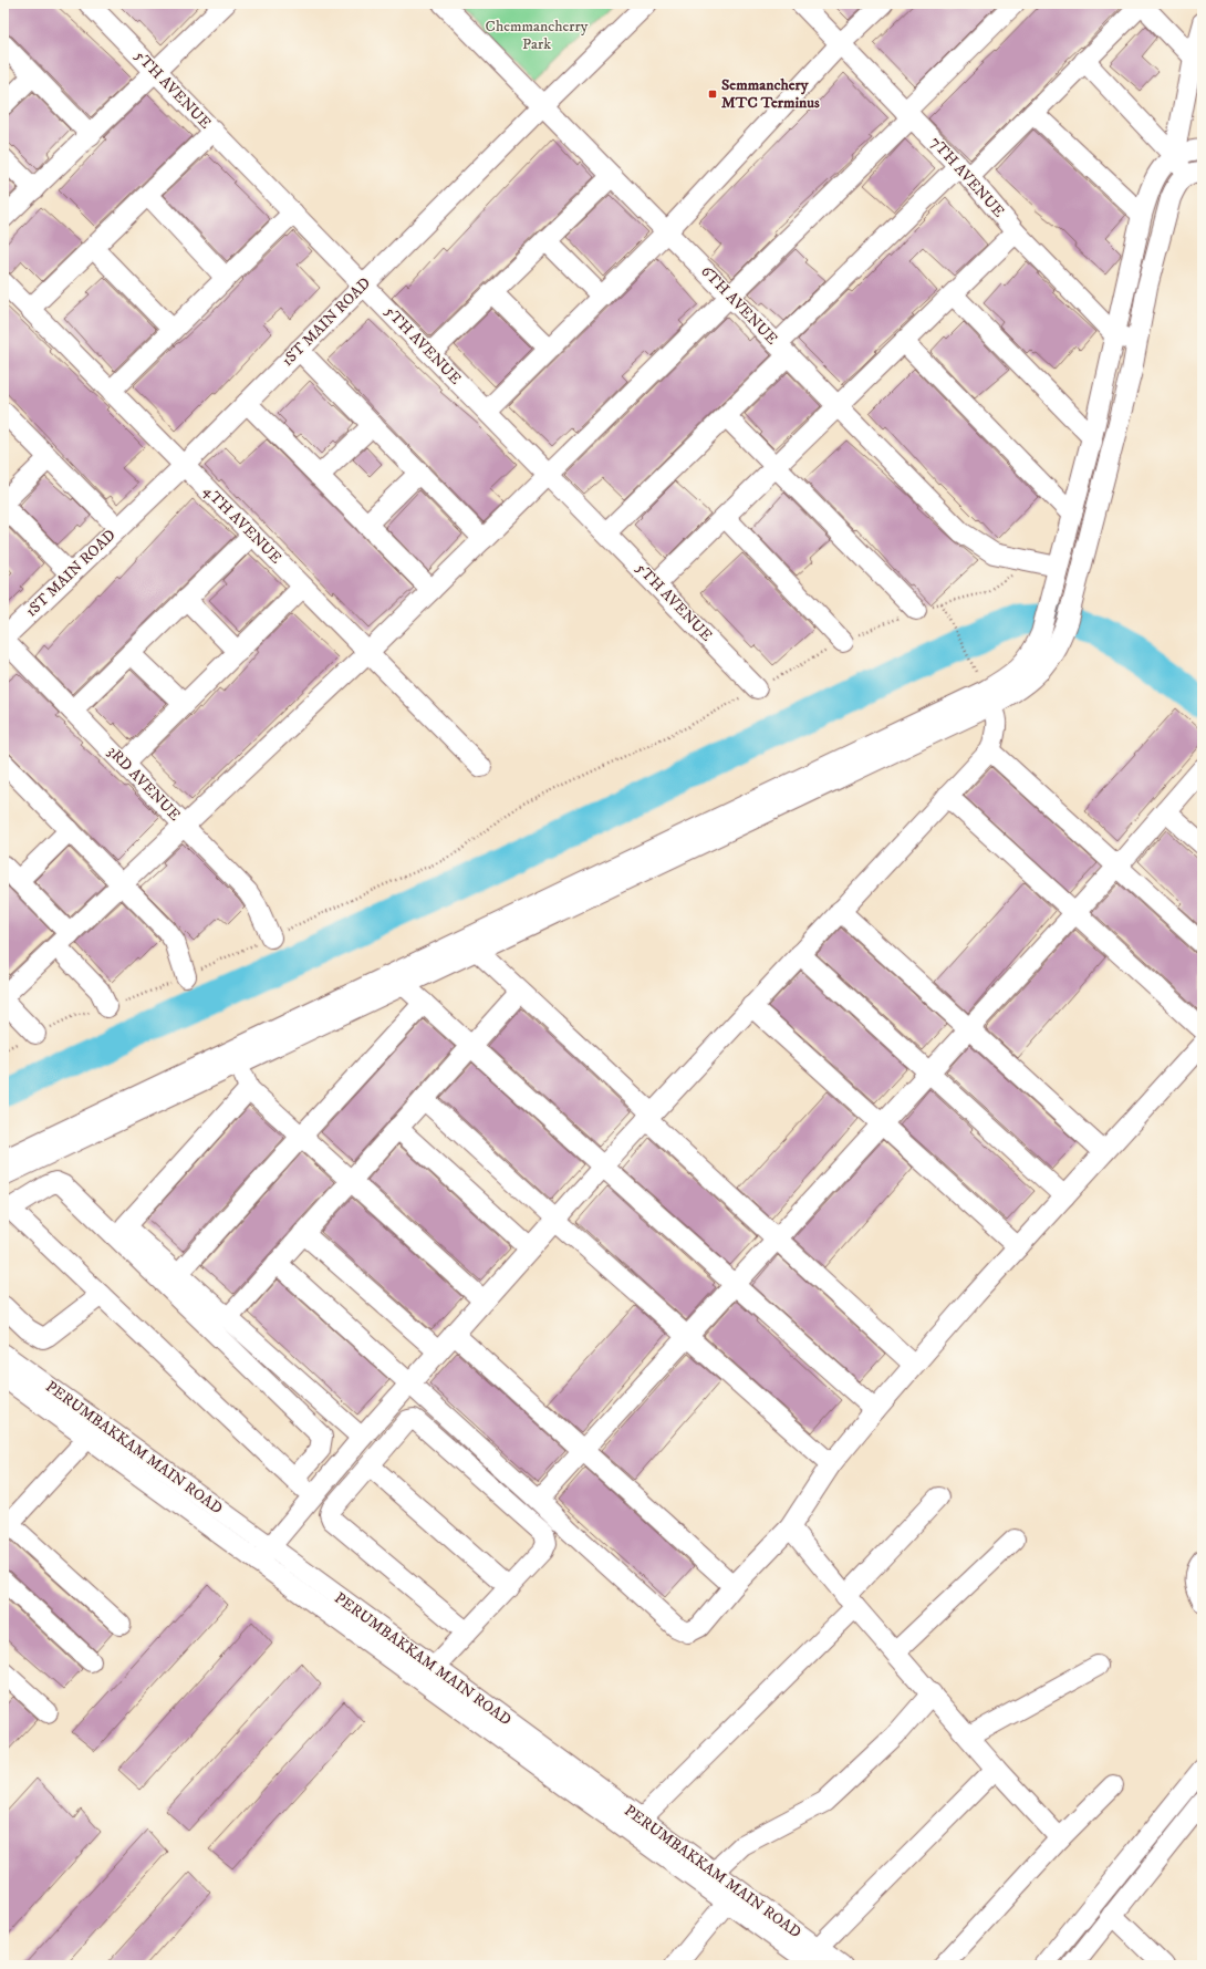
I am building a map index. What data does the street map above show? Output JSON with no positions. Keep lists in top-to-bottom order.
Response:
{
  "streets": {
    "street": [
      "5TH AVENUE",
      "7TH AVENUE",
      "6TH AVENUE",
      "1ST MAIN ROAD",
      "4TH AVENUE",
      "3RD AVENUE",
      "PERUMBAKKAM MAIN ROAD"
    ]
  },
  "crossings": [
    ["5TH AVENUE", "1ST MAIN ROAD"],
    ["6TH AVENUE", "1ST MAIN ROAD"],
    ["1ST MAIN ROAD", "4TH AVENUE"],
    ["1ST MAIN ROAD", "3RD AVENUE"]
  ],
  "parks": ["Chemmancherry Park"],
  "places": {
    "transit": ["Semmanchery MTC Terminus"]
  }
}
